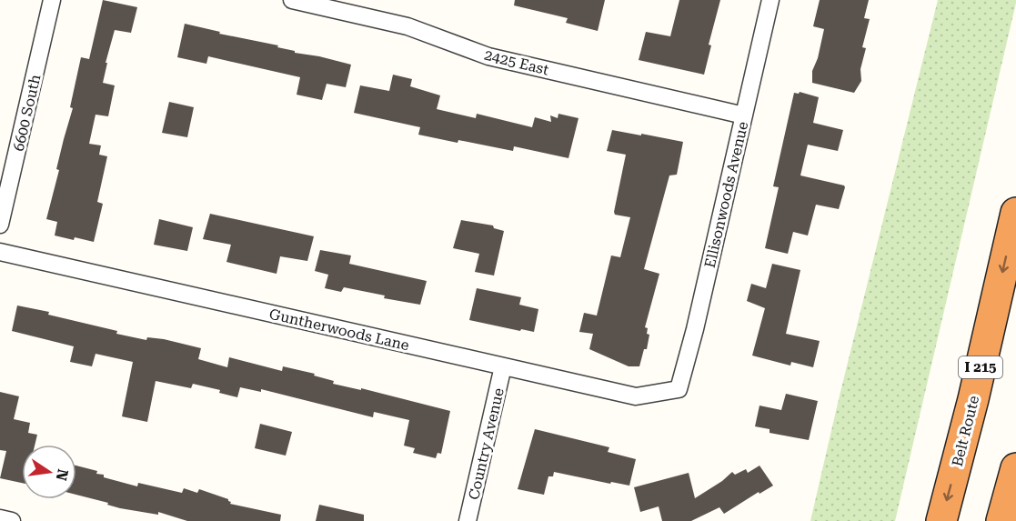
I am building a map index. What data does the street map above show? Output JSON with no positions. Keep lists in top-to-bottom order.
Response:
{
  "streets": {
    "highway": ["I 215", "Belt Route"],
    "street": [
      "2425 East",
      "6600 South",
      "Ellisonwoods Avenue",
      "Guntherwoods Lane",
      "Country Avenue"
    ]
  },
  "crossings": [
    ["2425 East", "Ellisonwoods Avenue"],
    ["Ellisonwoods Avenue", "Guntherwoods Lane"],
    ["Guntherwoods Lane", "Country Avenue"]
  ],
  "one_way": ["Belt Route"],
  "north": "right"
}
